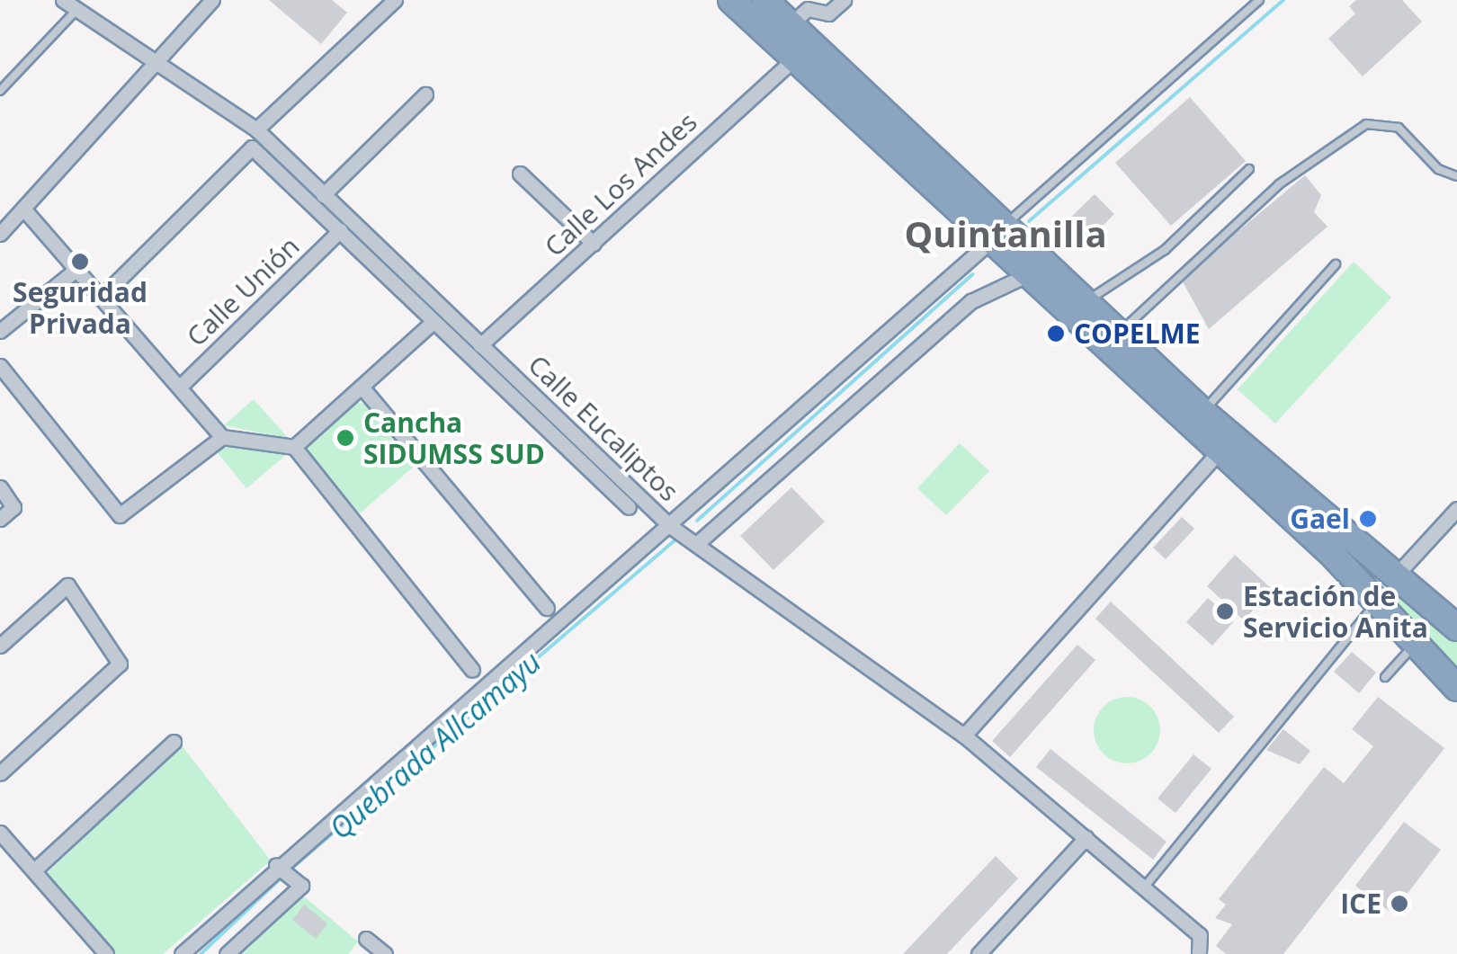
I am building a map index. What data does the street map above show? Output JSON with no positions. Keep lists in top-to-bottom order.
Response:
{
  "streets": {
    "street": ["Calle Los Andes", "Calle Unión", "Calle Eucaliptos"]
  },
  "crossings": [
    ["Calle Los Andes", "Calle Eucaliptos"],
    ["Calle Unión", "Calle Eucaliptos"]
  ],
  "districts": ["Quintanilla"],
  "water": ["Quebrada Allcamayu"],
  "places": [
    "Seguridad Privada",
    "COPELME",
    "Cancha SIDUMSS SUD",
    "Gael",
    "Estación de Servicio Anita",
    "ICE"
  ]
}
